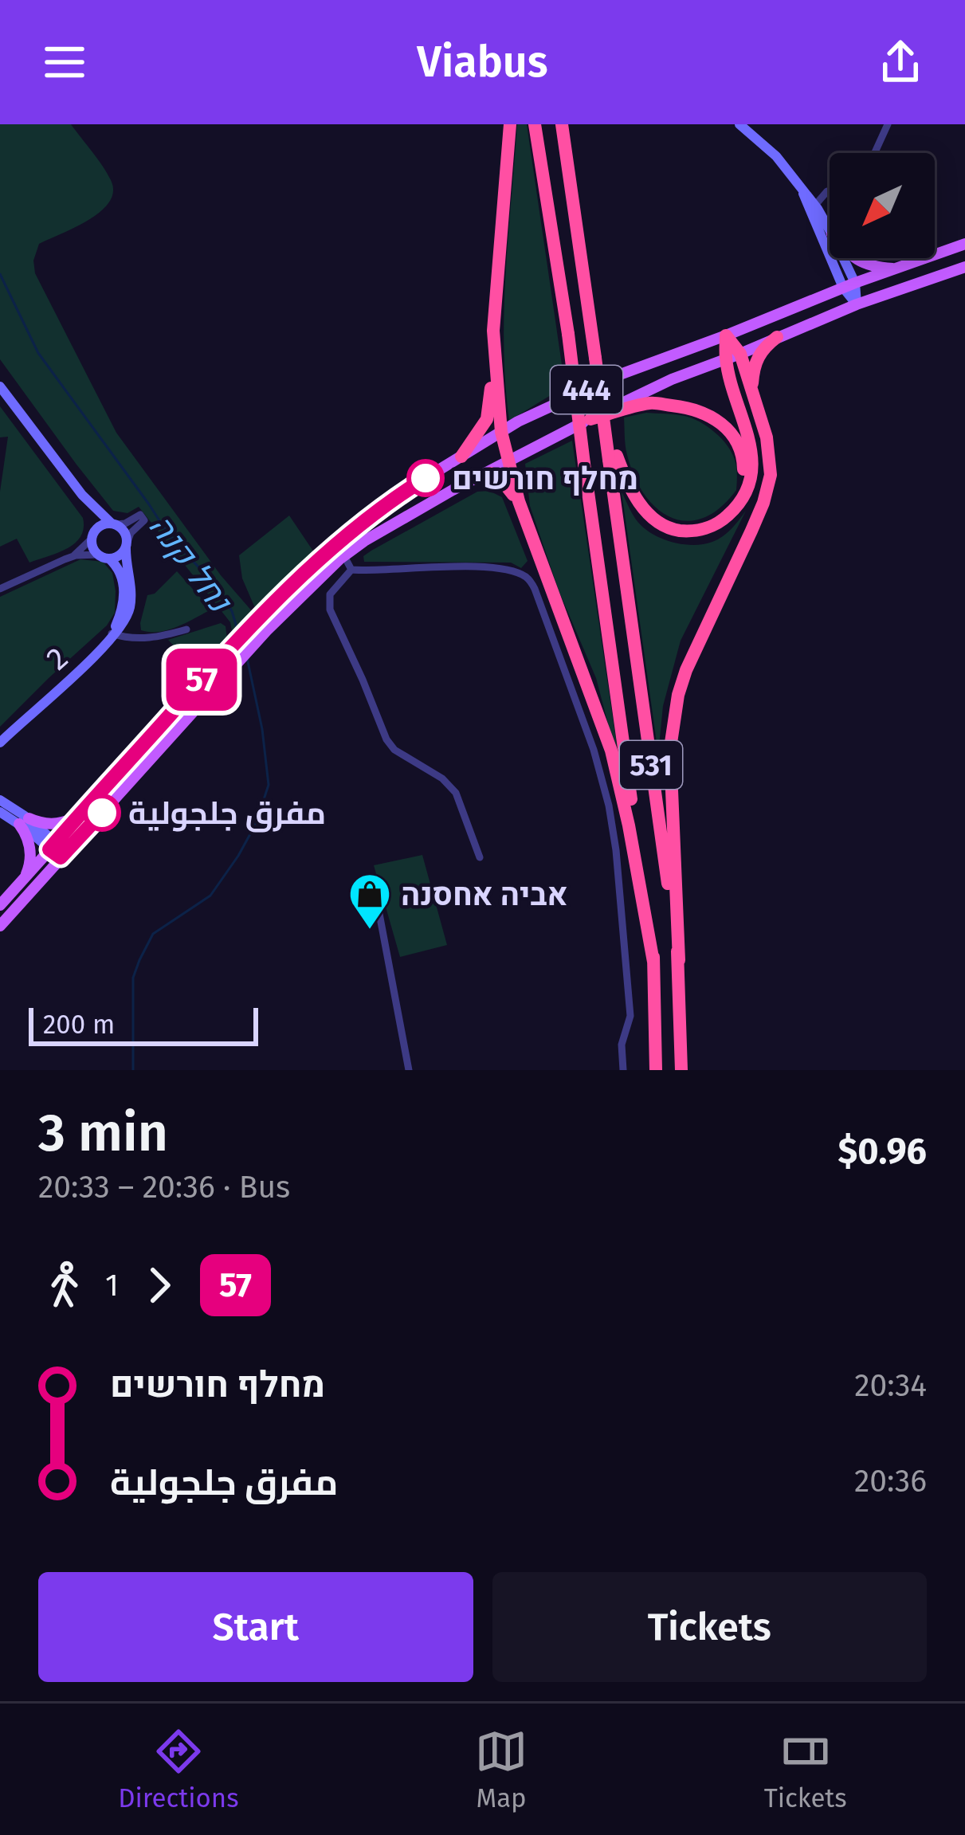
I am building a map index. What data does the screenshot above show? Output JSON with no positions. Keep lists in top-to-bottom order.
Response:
{
  "streets": {
    "highway": ["531"],
    "main road": ["444"],
    "street": ["2"]
  },
  "water": ["נחל קנה"],
  "places": {
    "other": ["מחלף חורשים", "مفرق جلجولية"],
    "shop": ["אביה אחסנה"]
  },
  "lines": ["bus line 57"],
  "scale_bar": "200 m",
  "north": "bottom left",
  "page": {
    "header": "Viabus",
    "on_map": "57",
    "scale": "200 m",
    "heading": ["3 min", "20:33 – 20:36 · Bus", "$0.96"],
    "legs": ["1", "57"],
    "list": [
      {
        "name": "מחלף חורשים",
        "value": "20:34"
      },
      {
        "name": "مفرق جلجولية",
        "value": "20:36"
      }
    ],
    "buttons": ["Start", "Tickets"],
    "tabs": ["Directions", "Map", "Tickets"]
  }
}
